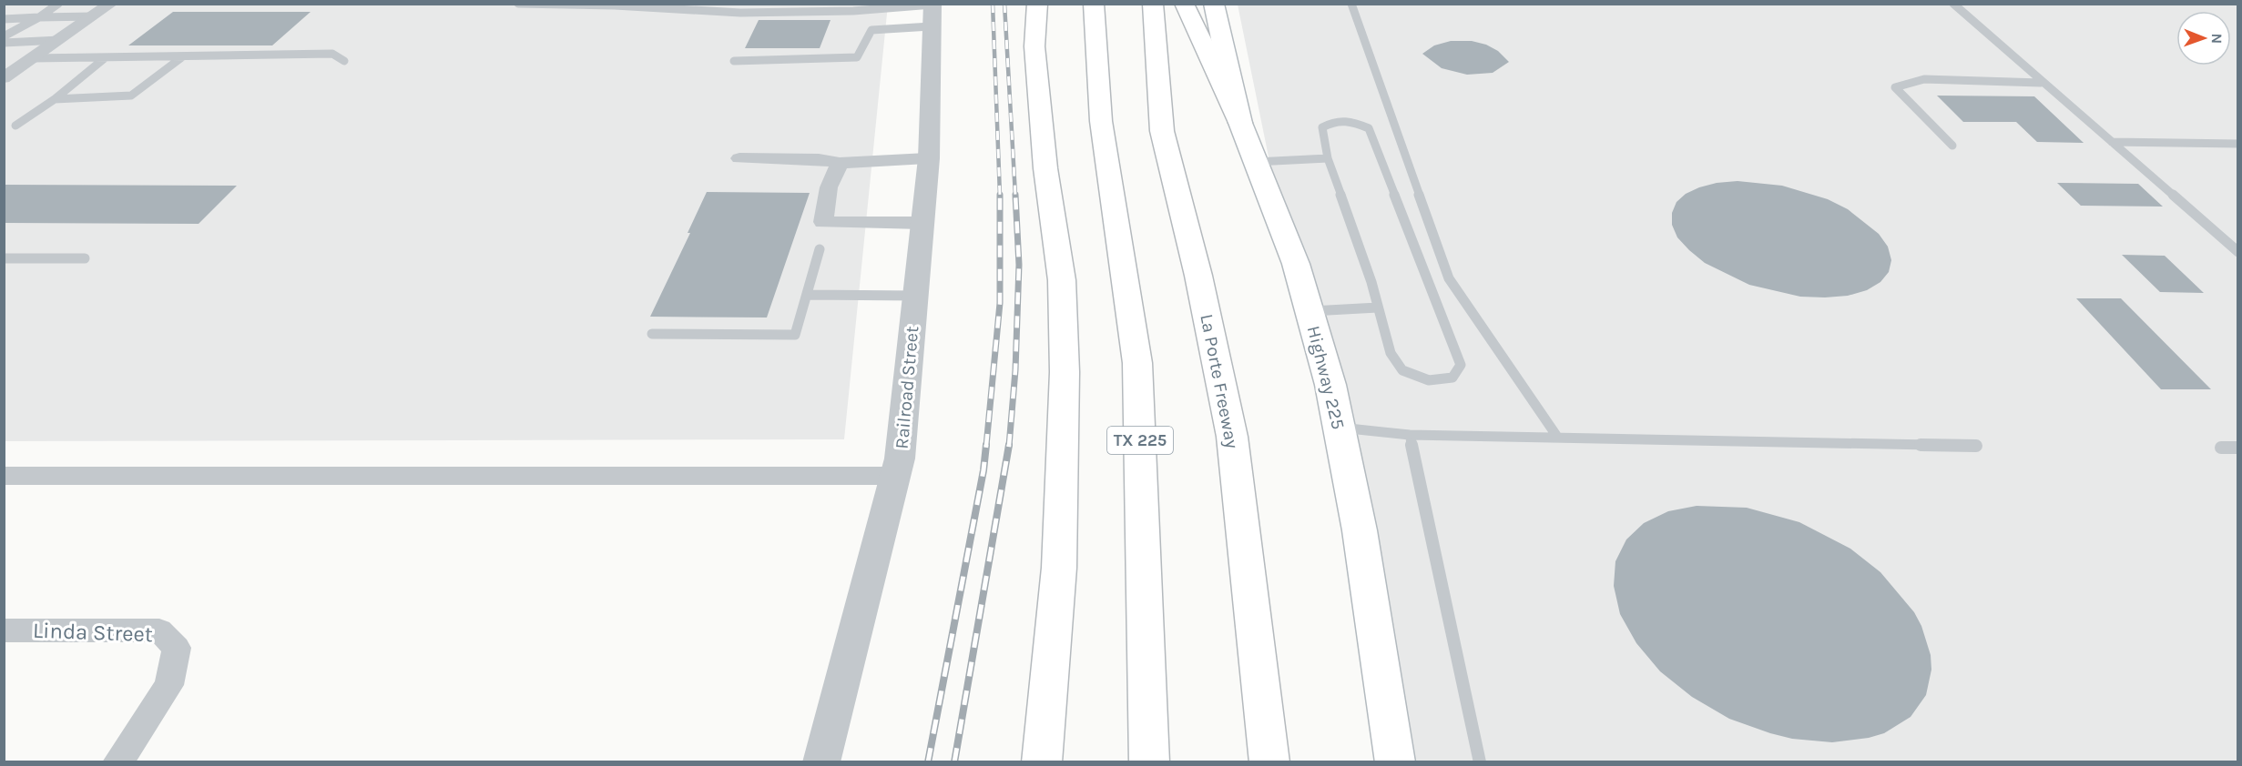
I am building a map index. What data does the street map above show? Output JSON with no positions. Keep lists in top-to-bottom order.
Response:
{
  "streets": {
    "main road": ["Highway 225", "La Porte Freeway", "TX 225"],
    "street": ["Railroad Street", "Linda Street"]
  },
  "north": "right"
}
